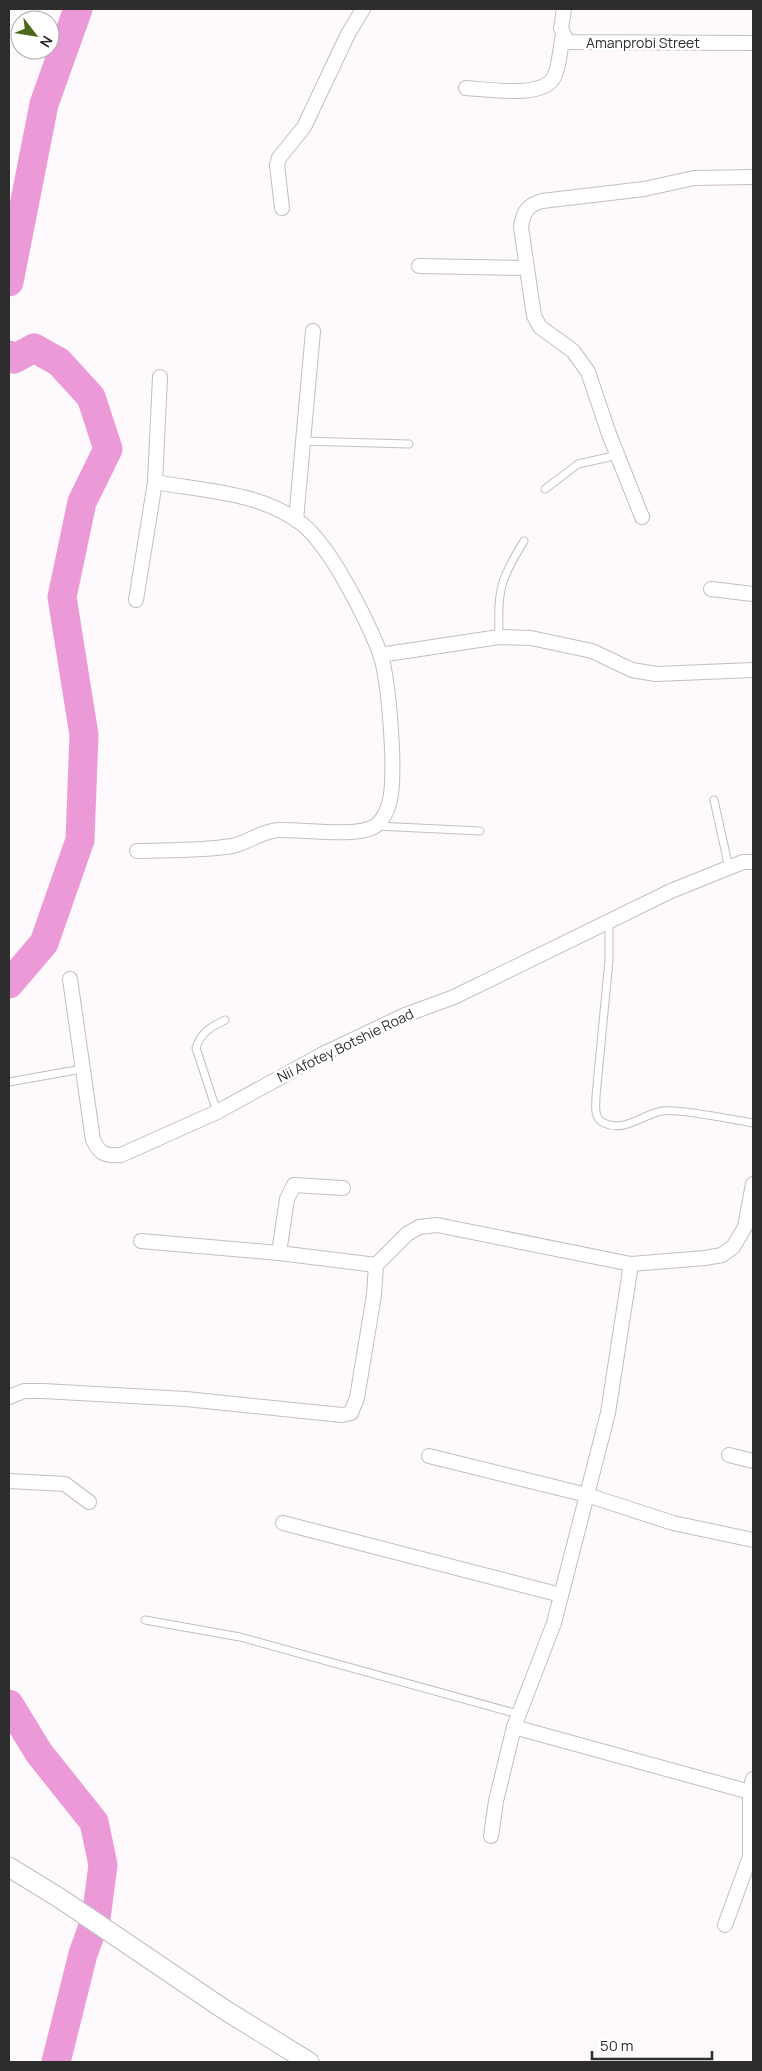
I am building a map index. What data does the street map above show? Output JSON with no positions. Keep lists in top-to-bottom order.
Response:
{
  "streets": {
    "street": ["Amanprobi Street", "Nii Afotey Botshie Road"]
  },
  "scale_bar": "50 m",
  "north": "bottom right"
}
